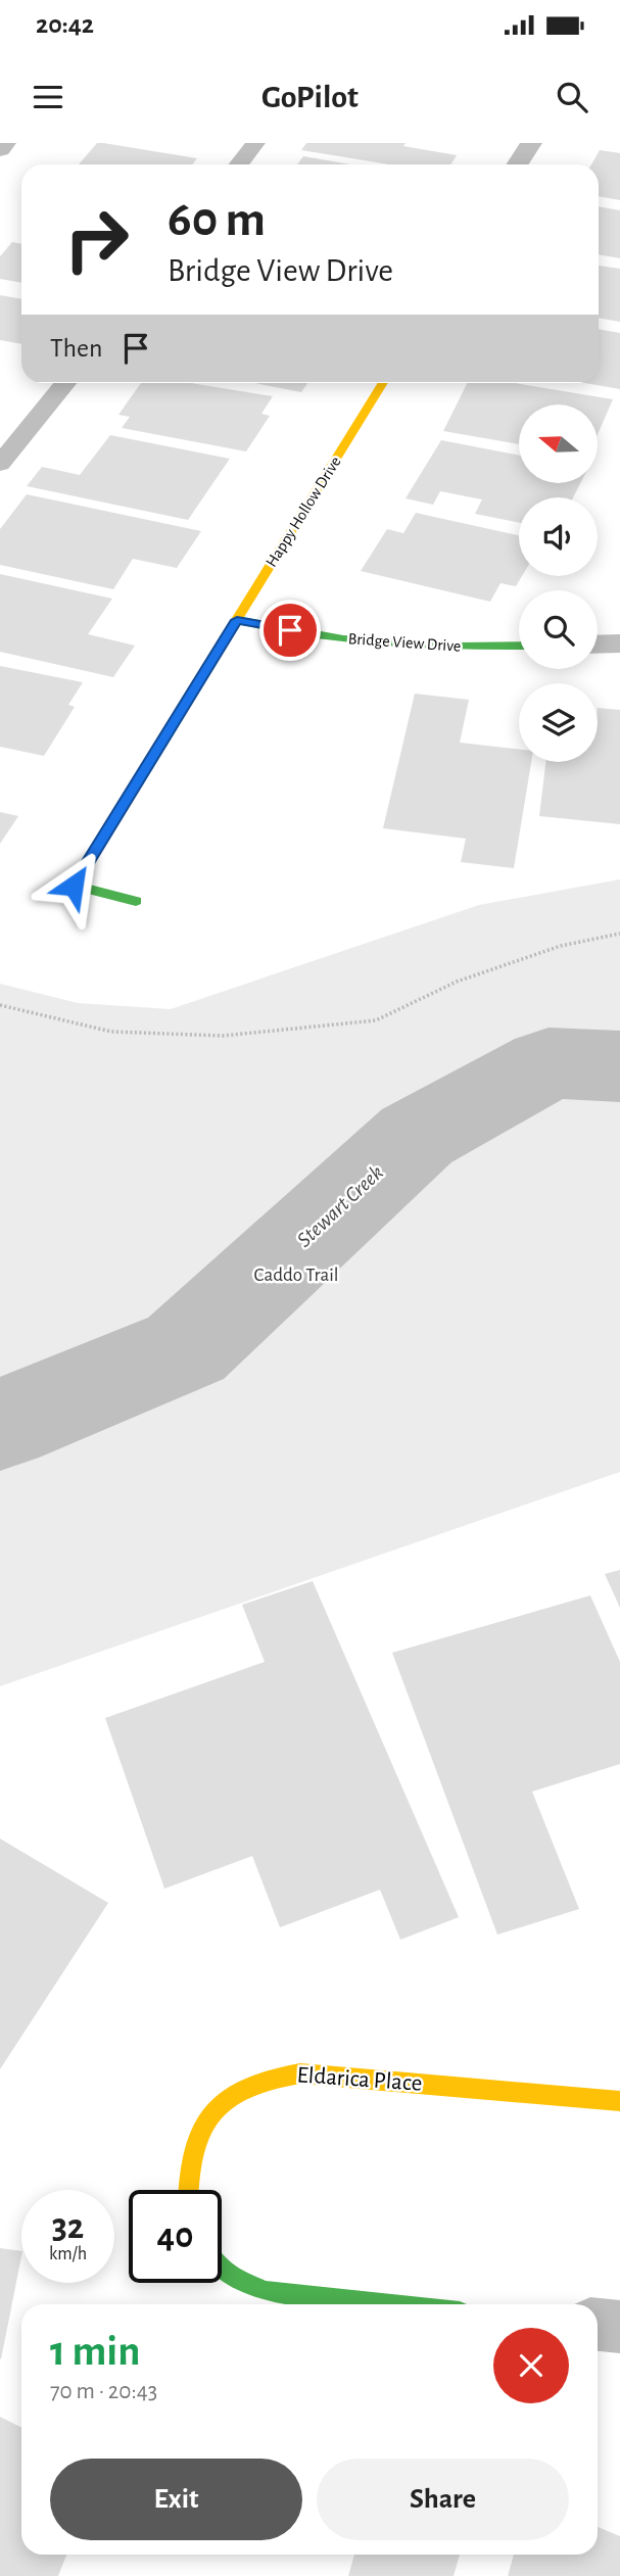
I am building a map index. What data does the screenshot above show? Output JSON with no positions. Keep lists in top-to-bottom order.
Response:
{
  "streets": {
    "street": ["Happy Hollow Drive", "Bridge View Drive", "Eldarica Place"]
  },
  "crossings": [
    ["Happy Hollow Drive", "Bridge View Drive"]
  ],
  "water": ["Stewart Creek"],
  "parks": ["Caddo Trail"],
  "north": "left",
  "page": {
    "status": "20:42",
    "header": "GoPilot",
    "turn": ["60 m", "Bridge View Drive"],
    "then": "Then",
    "speed": "32 km/h",
    "limit": "40",
    "heading": ["1 min", "70 m · 20:43"],
    "buttons": ["Exit", "Share"]
  }
}
